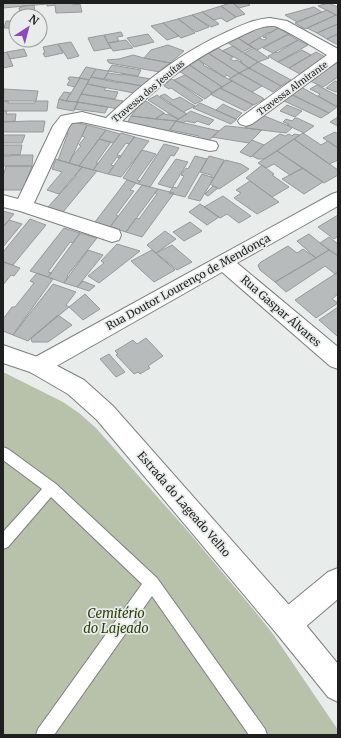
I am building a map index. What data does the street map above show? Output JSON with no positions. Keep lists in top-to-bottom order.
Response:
{
  "streets": {
    "street": [
      "Travessa Almirante",
      "Travessa dos Jesuítas",
      "Rua Doutor Lourenço de Mendonça",
      "Rua Gaspar Álvares",
      "Estrada do Lageado Velho"
    ]
  },
  "crossings": [
    ["Travessa Almirante", "Travessa dos Jesuítas"],
    ["Rua Doutor Lourenço de Mendonça", "Rua Gaspar Álvares"],
    ["Rua Doutor Lourenço de Mendonça", "Estrada do Lageado Velho"]
  ],
  "parks": ["Cemitério do Lajeado"],
  "north": "top right"
}
